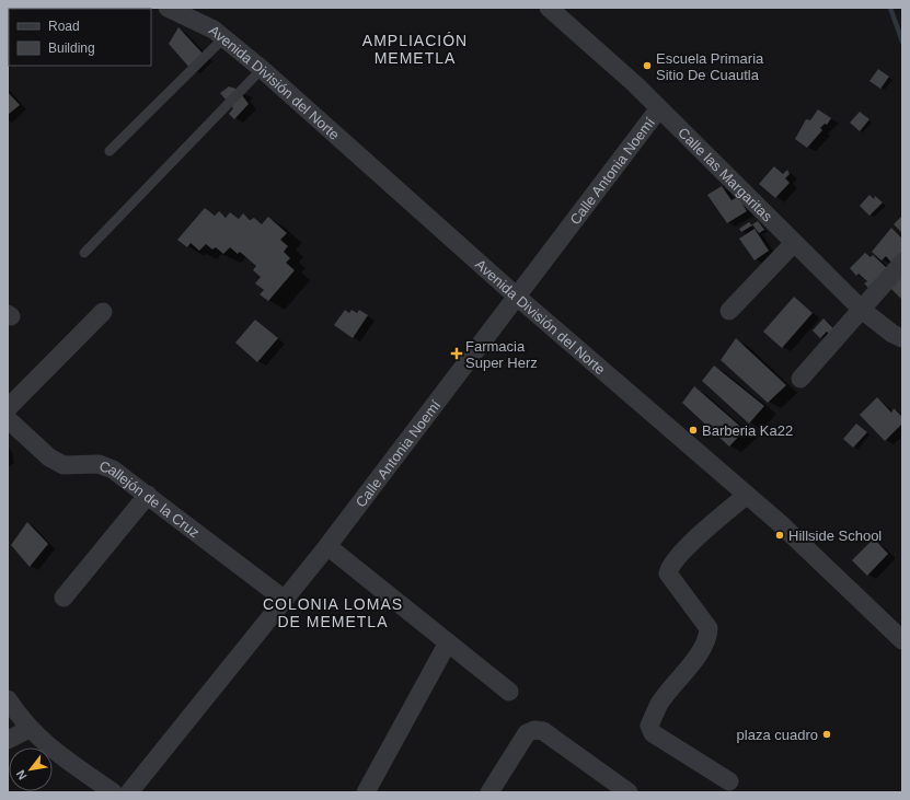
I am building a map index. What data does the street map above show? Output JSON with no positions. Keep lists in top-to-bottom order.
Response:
{
  "streets": {
    "street": [
      "Avenida División del Norte",
      "Calle Antonia Noemí",
      "Calle las Margaritas",
      "Callejón de la Cruz"
    ]
  },
  "crossings": [
    ["Avenida División del Norte", "Calle Antonia Noemí"],
    ["Calle Antonia Noemí", "Calle las Margaritas"],
    ["Calle Antonia Noemí", "Callejón de la Cruz"]
  ],
  "districts": ["AMPLIACIÓN MEMETLA", "COLONIA LOMAS DE MEMETLA"],
  "places": {
    "other": [
      "Escuela Primaria Sitio De Cuautla",
      "Barberia Ka22",
      "Hillside School",
      "plaza cuadro"
    ],
    "health": ["Farmacia Super Herz"]
  },
  "legend": ["Road", "Building"],
  "north": "bottom left"
}
